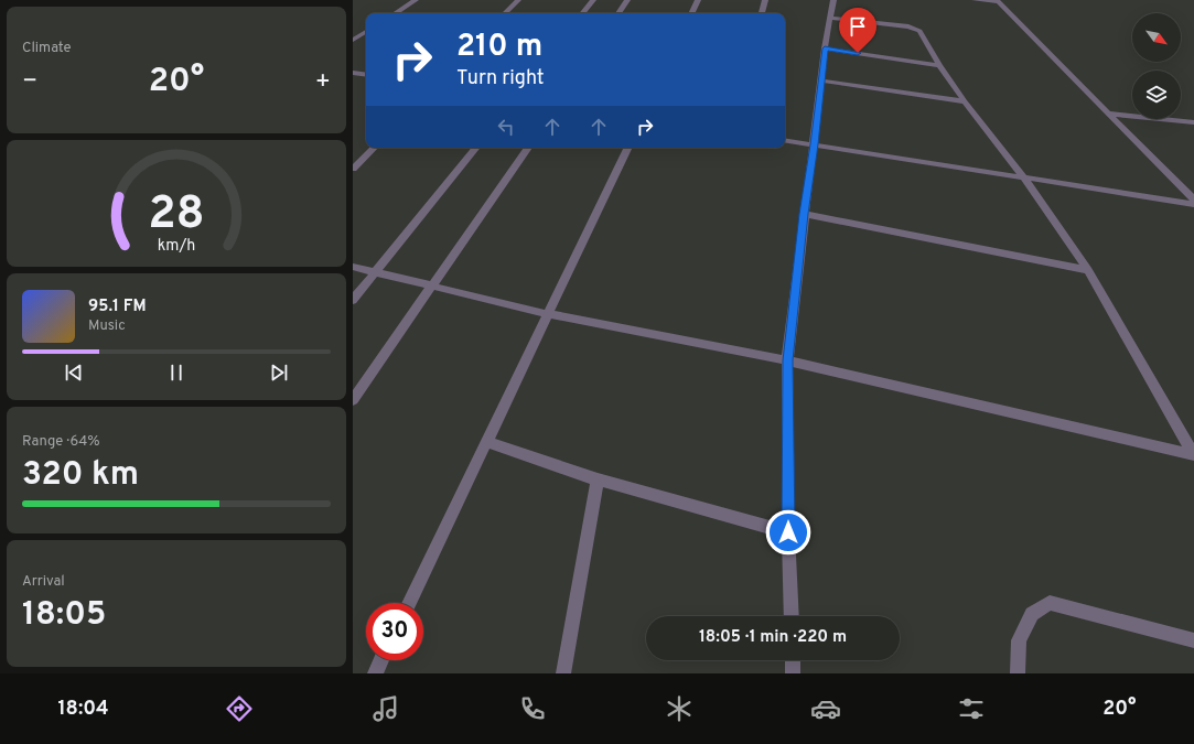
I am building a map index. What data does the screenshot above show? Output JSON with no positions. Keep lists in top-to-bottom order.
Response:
{
  "north": "bottom right",
  "page": {
    "tile": [
      "Climate",
      ["Range · 64%", "320 km"],
      ["Arrival", "18:05"]
    ],
    "turn": ["210 m", "Turn right"],
    "heat": ["−", "20°", "+"],
    "song": ["95.1 FM", "Music"],
    "limit": "30",
    "trip": "18:05 · 1 min · 220 m",
    "tabs": ["18:04", "20°"],
    "gauge": ["28", "km/h"]
  }
}
